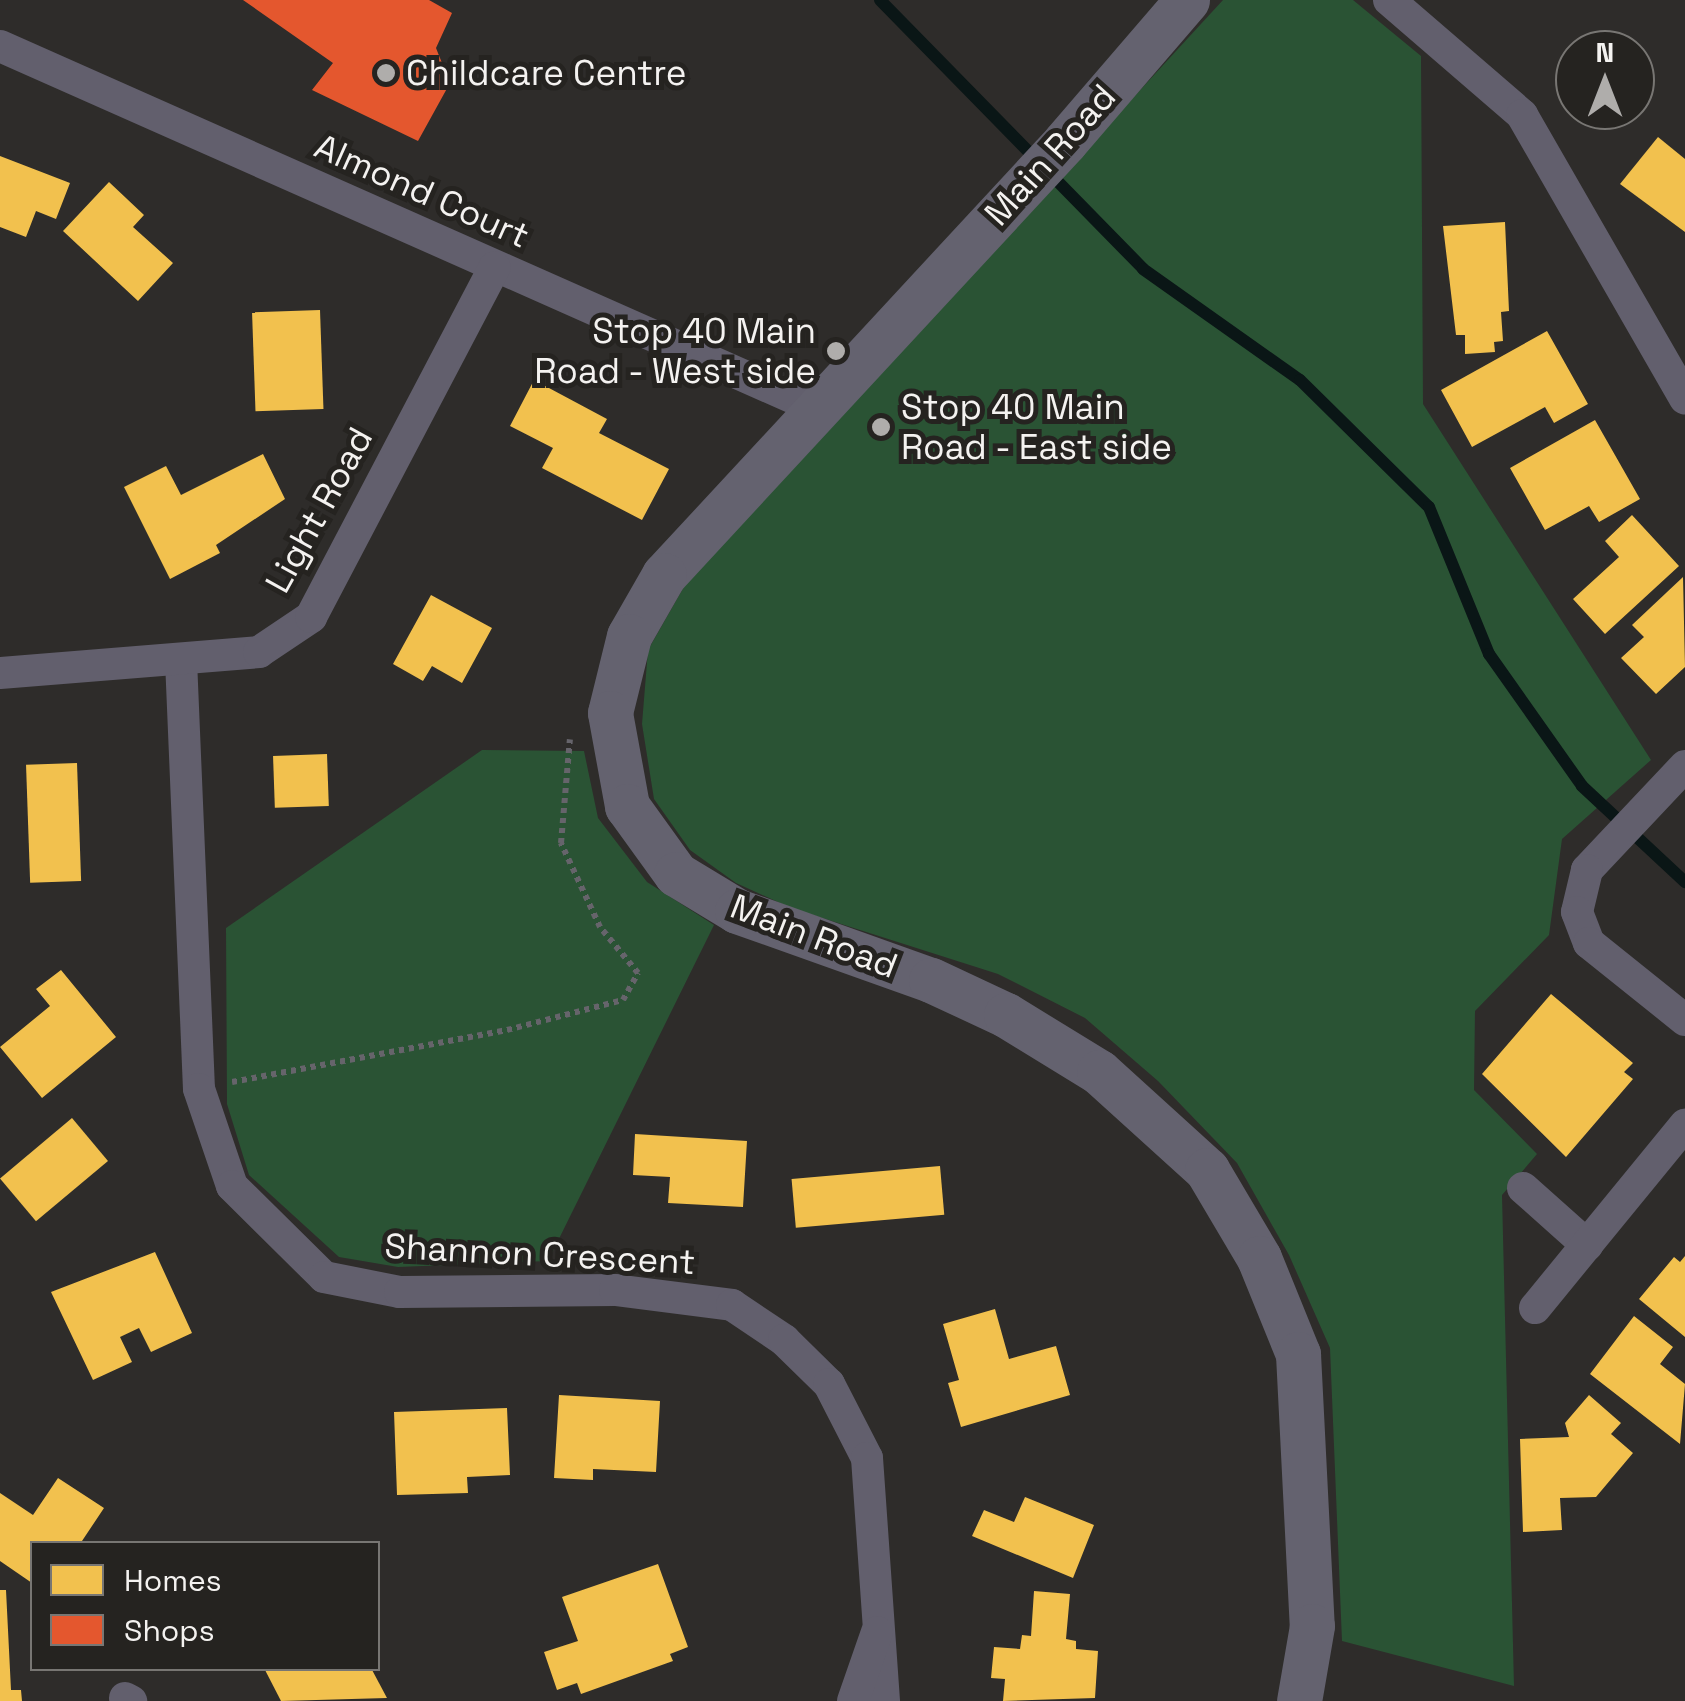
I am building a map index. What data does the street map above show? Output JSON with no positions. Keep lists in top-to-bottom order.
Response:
{
  "streets": {
    "main road": ["Main Road"],
    "street": ["Almond Court", "Light Road", "Shannon Crescent"]
  },
  "crossings": [
    ["Main Road", "Almond Court"],
    ["Almond Court", "Light Road"],
    ["Light Road", "Shannon Crescent"]
  ],
  "places": ["Childcare Centre", "Stop 40 Main Road - West side", "Stop 40 Main Road - East side"],
  "legend": ["Homes", "Shops"],
  "north": "top"
}
